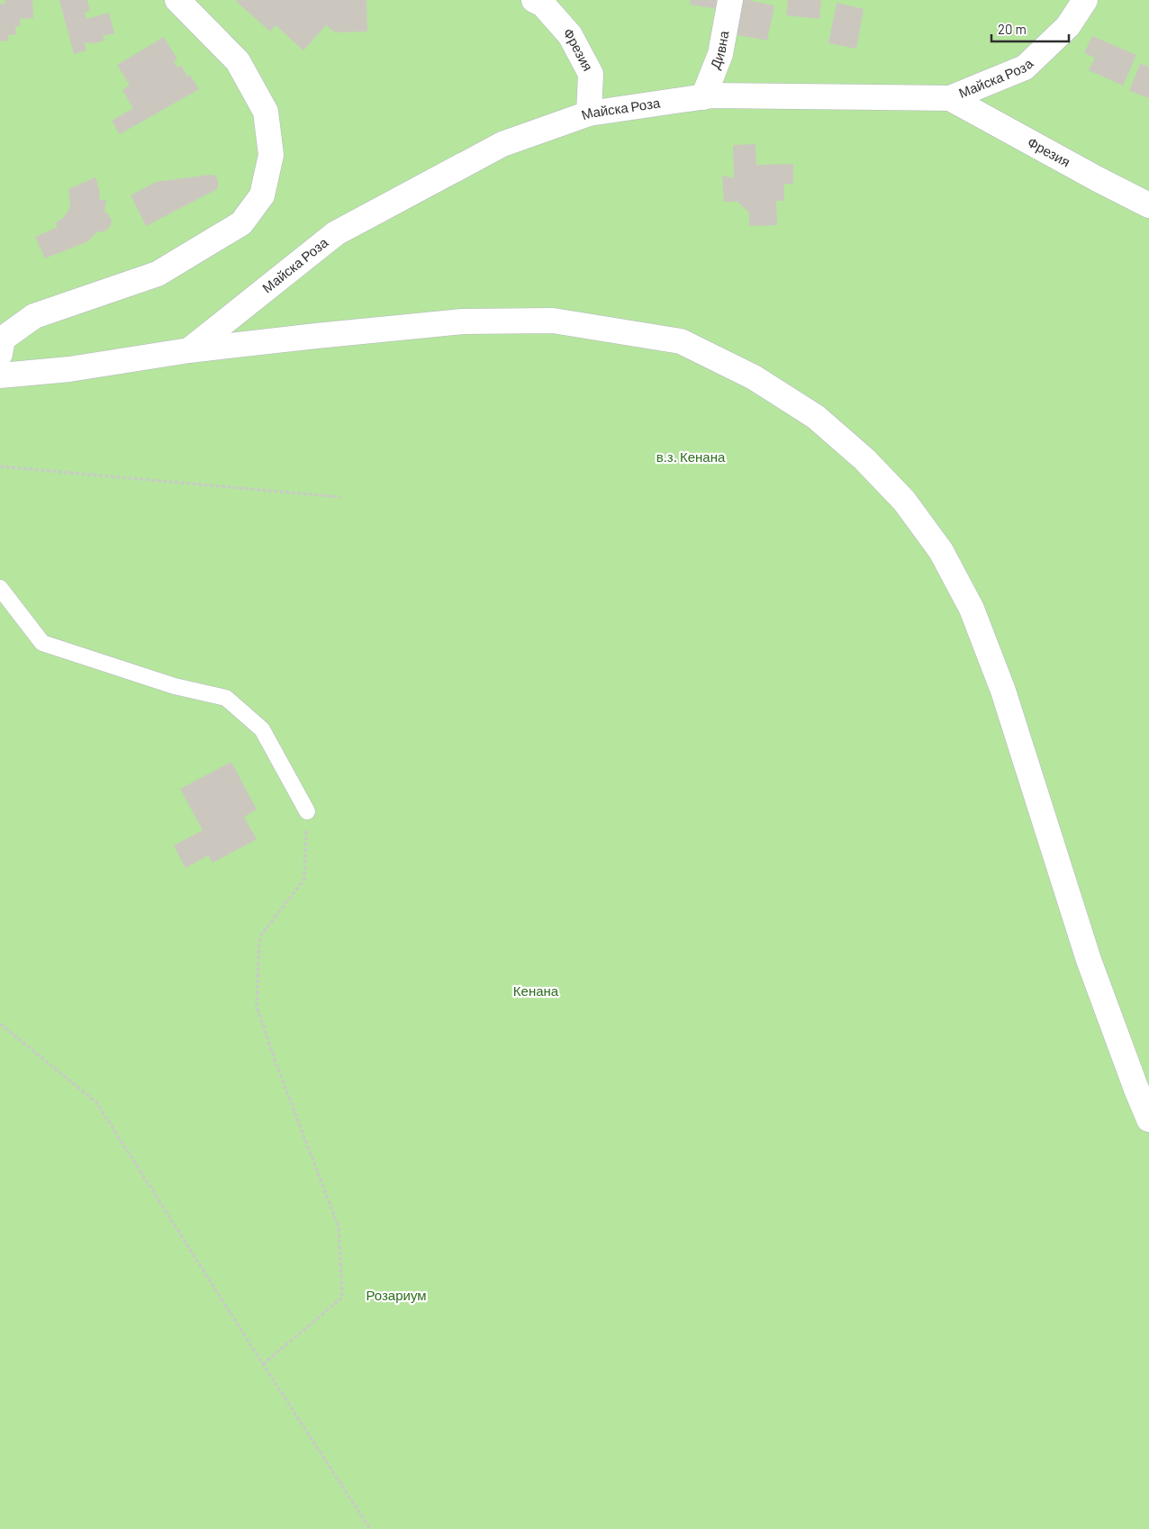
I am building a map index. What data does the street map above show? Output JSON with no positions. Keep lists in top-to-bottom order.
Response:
{
  "streets": {
    "street": ["Дивна", "Фрезия", "Майска Роза"]
  },
  "crossings": [
    ["Дивна", "Майска Роза"],
    ["Фрезия", "Майска Роза"]
  ],
  "parks": ["в.з. Кенана", "Кенана", "Розариум"],
  "scale_bar": "20 m"
}
